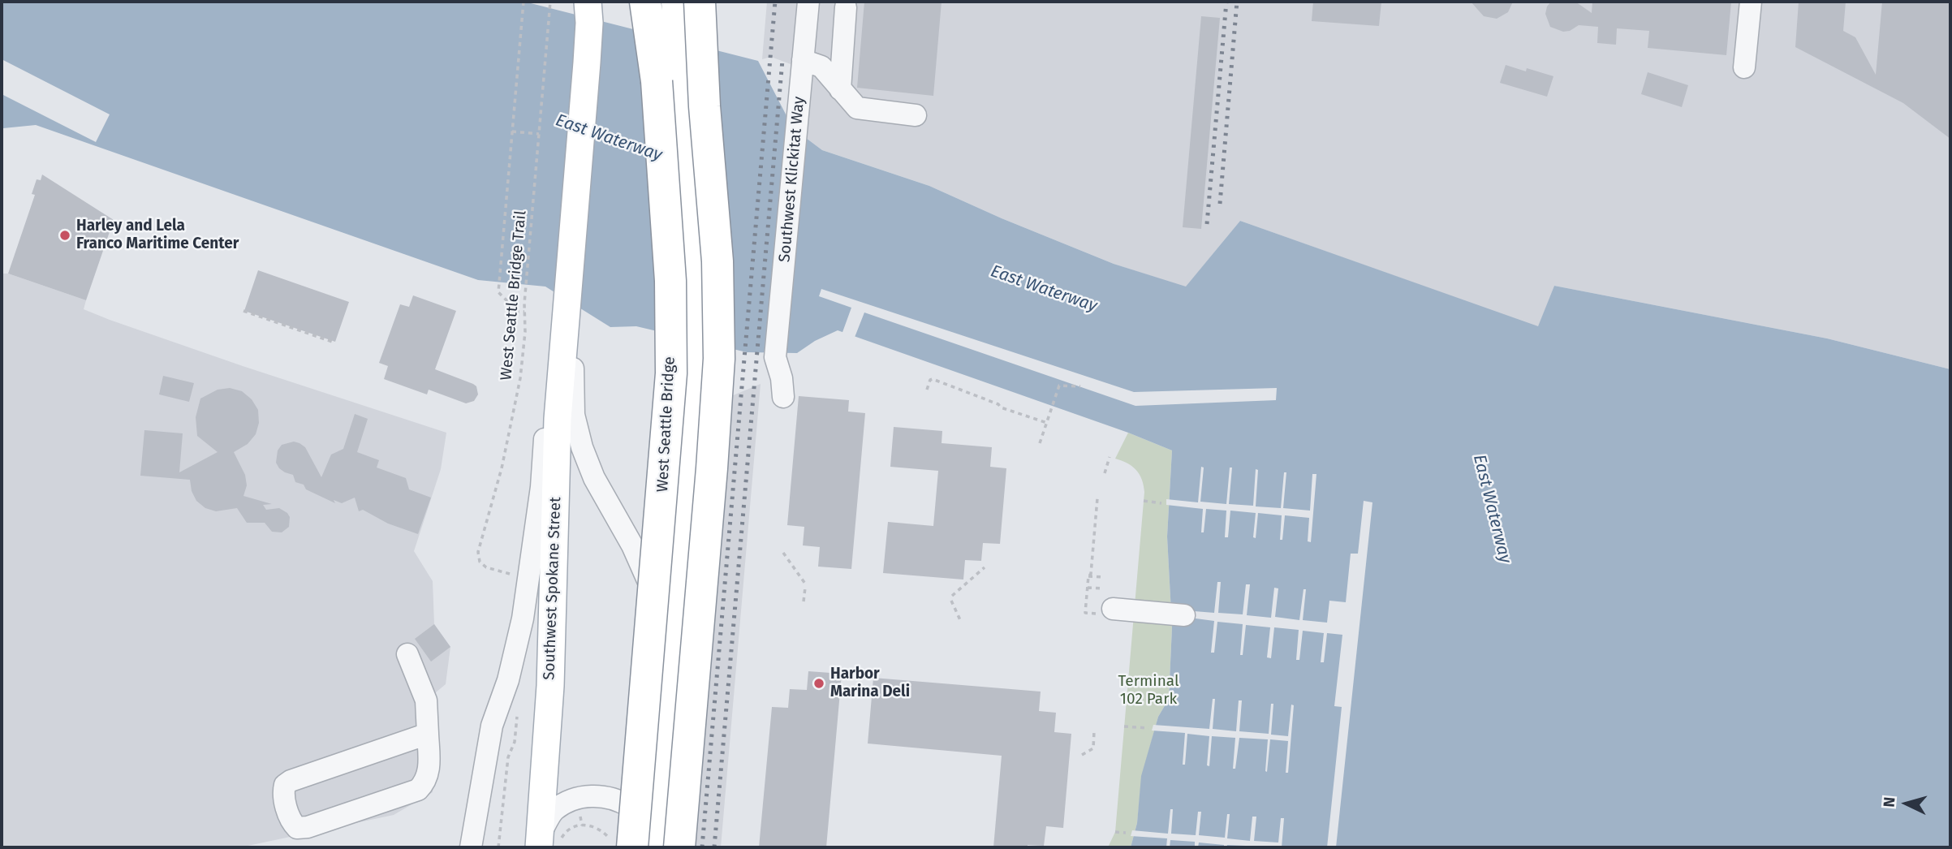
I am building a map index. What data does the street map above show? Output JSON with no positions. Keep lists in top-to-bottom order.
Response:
{
  "streets": {
    "highway": ["West Seattle Bridge"],
    "main road": ["Southwest Spokane Street"],
    "street": ["Southwest Klickitat Way"],
    "path": ["West Seattle Bridge Trail"]
  },
  "water": ["East Waterway"],
  "parks": ["Terminal 102 Park"],
  "places": ["Harley and Lela Franco Maritime Center", "Harbor Marina Deli"],
  "north": "left"
}
